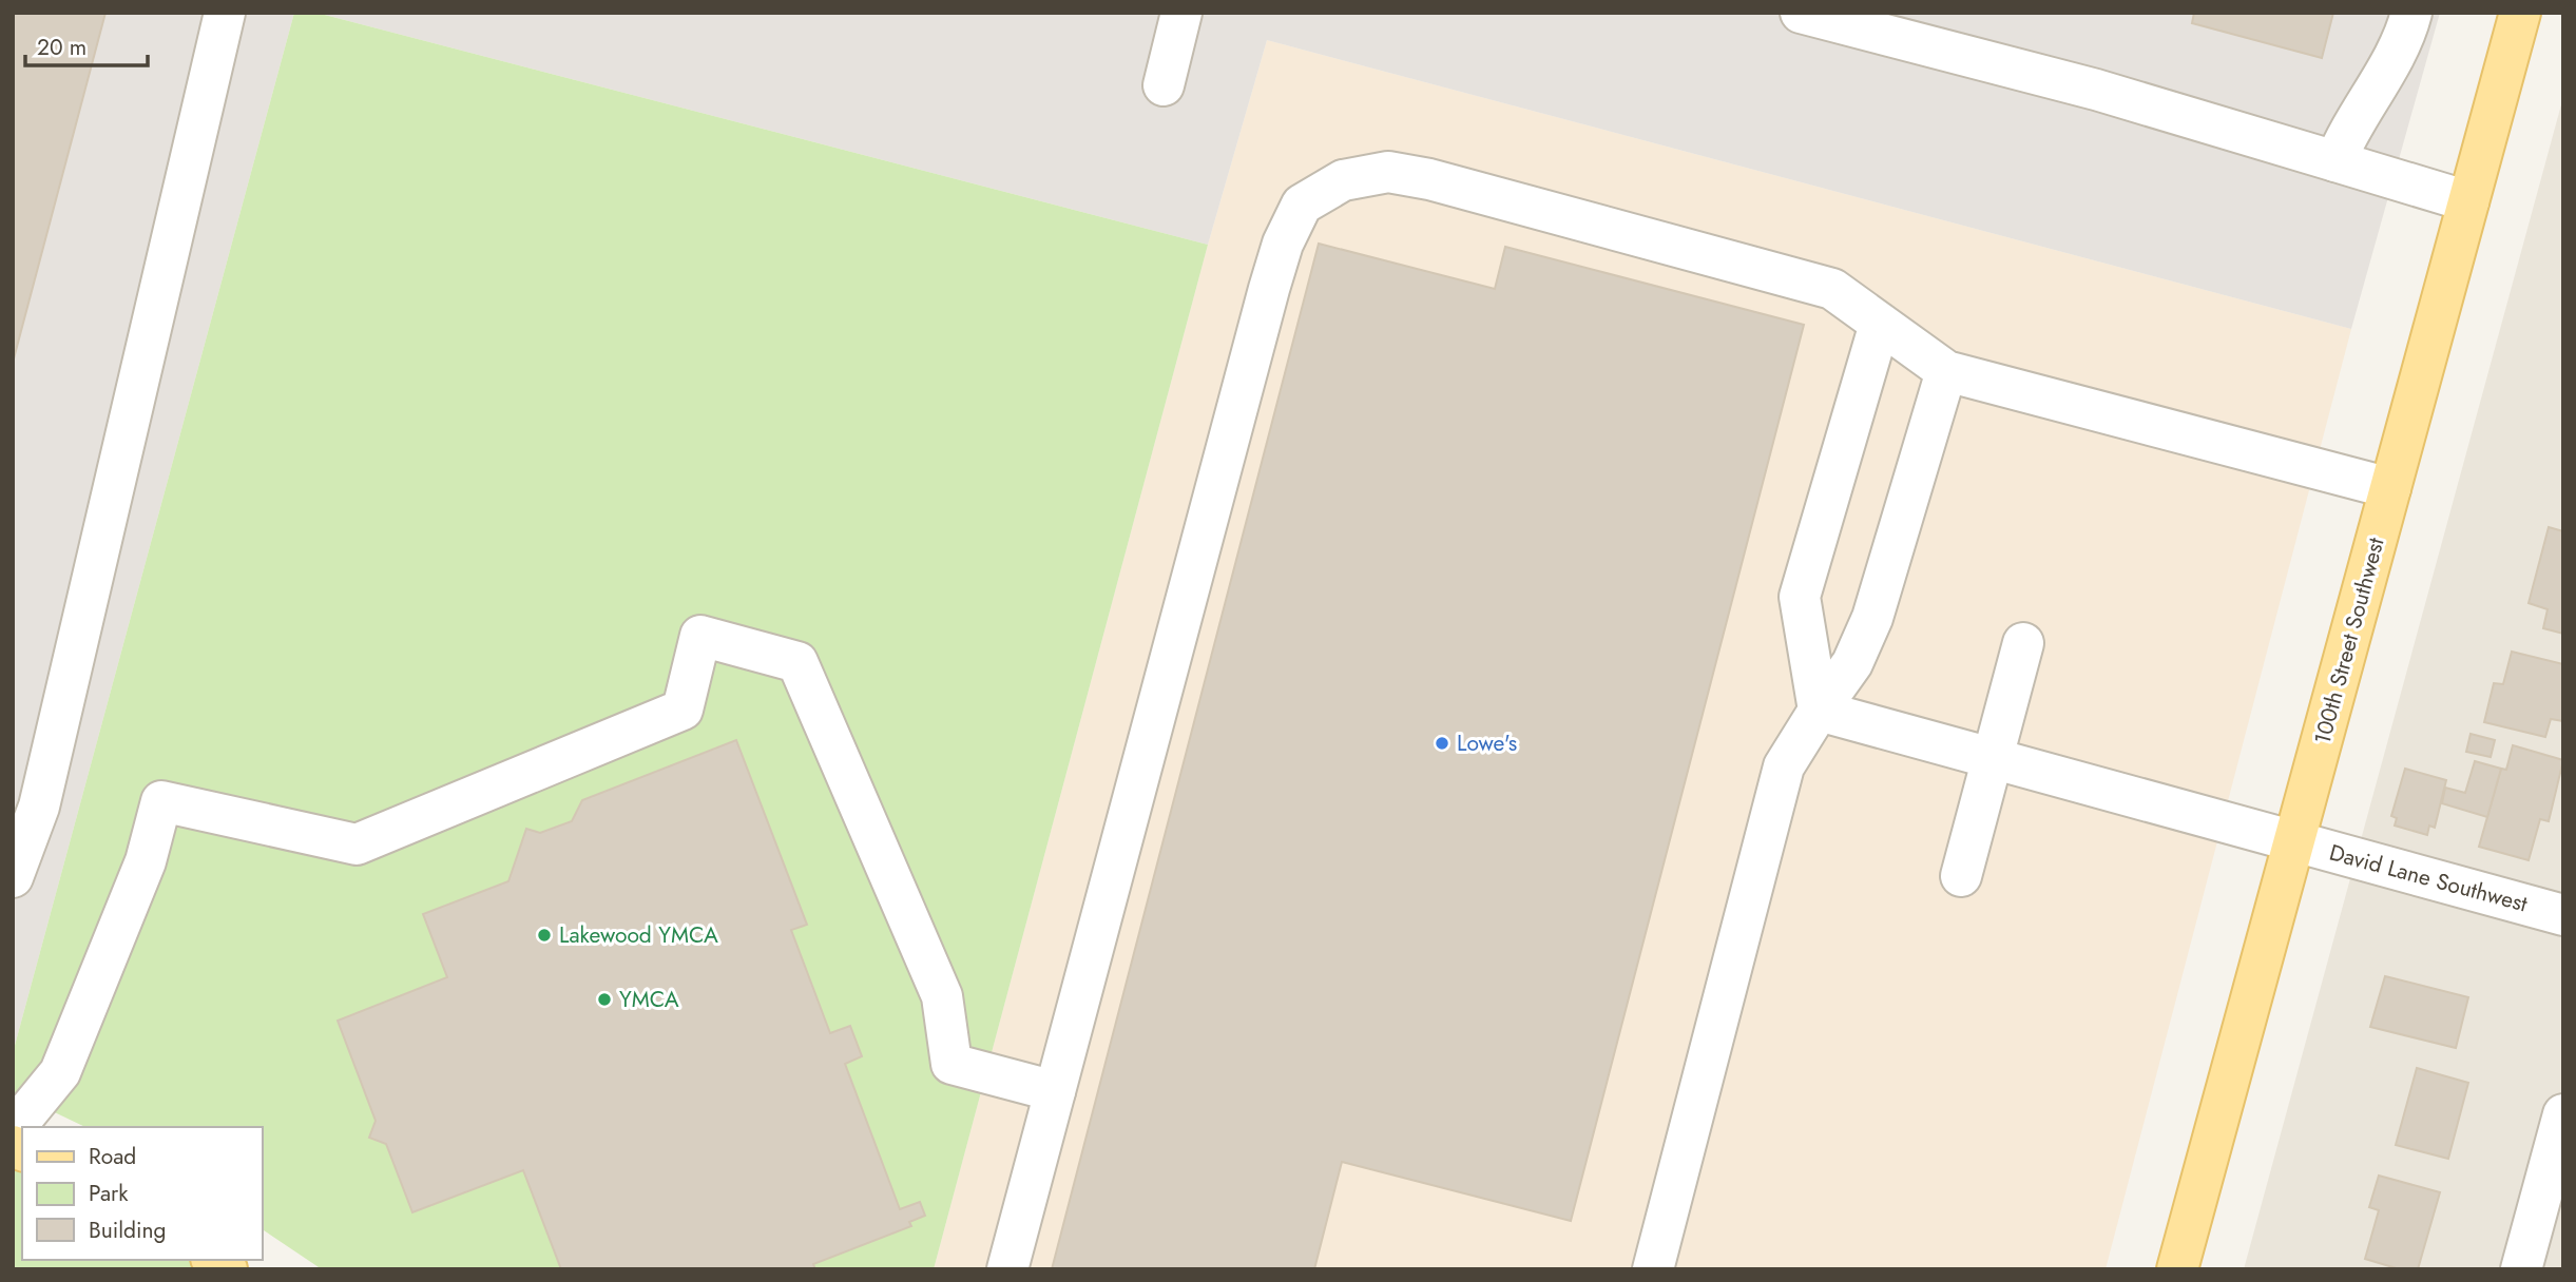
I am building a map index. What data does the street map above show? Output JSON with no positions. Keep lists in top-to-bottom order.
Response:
{
  "streets": {
    "main road": ["100th Street Southwest"],
    "street": ["David Lane Southwest"]
  },
  "crossings": [
    ["100th Street Southwest", "David Lane Southwest"]
  ],
  "places": ["Lowe's", "Lakewood YMCA", "YMCA"],
  "legend": ["Road", "Park", "Building"],
  "scale_bar": "20 m"
}
